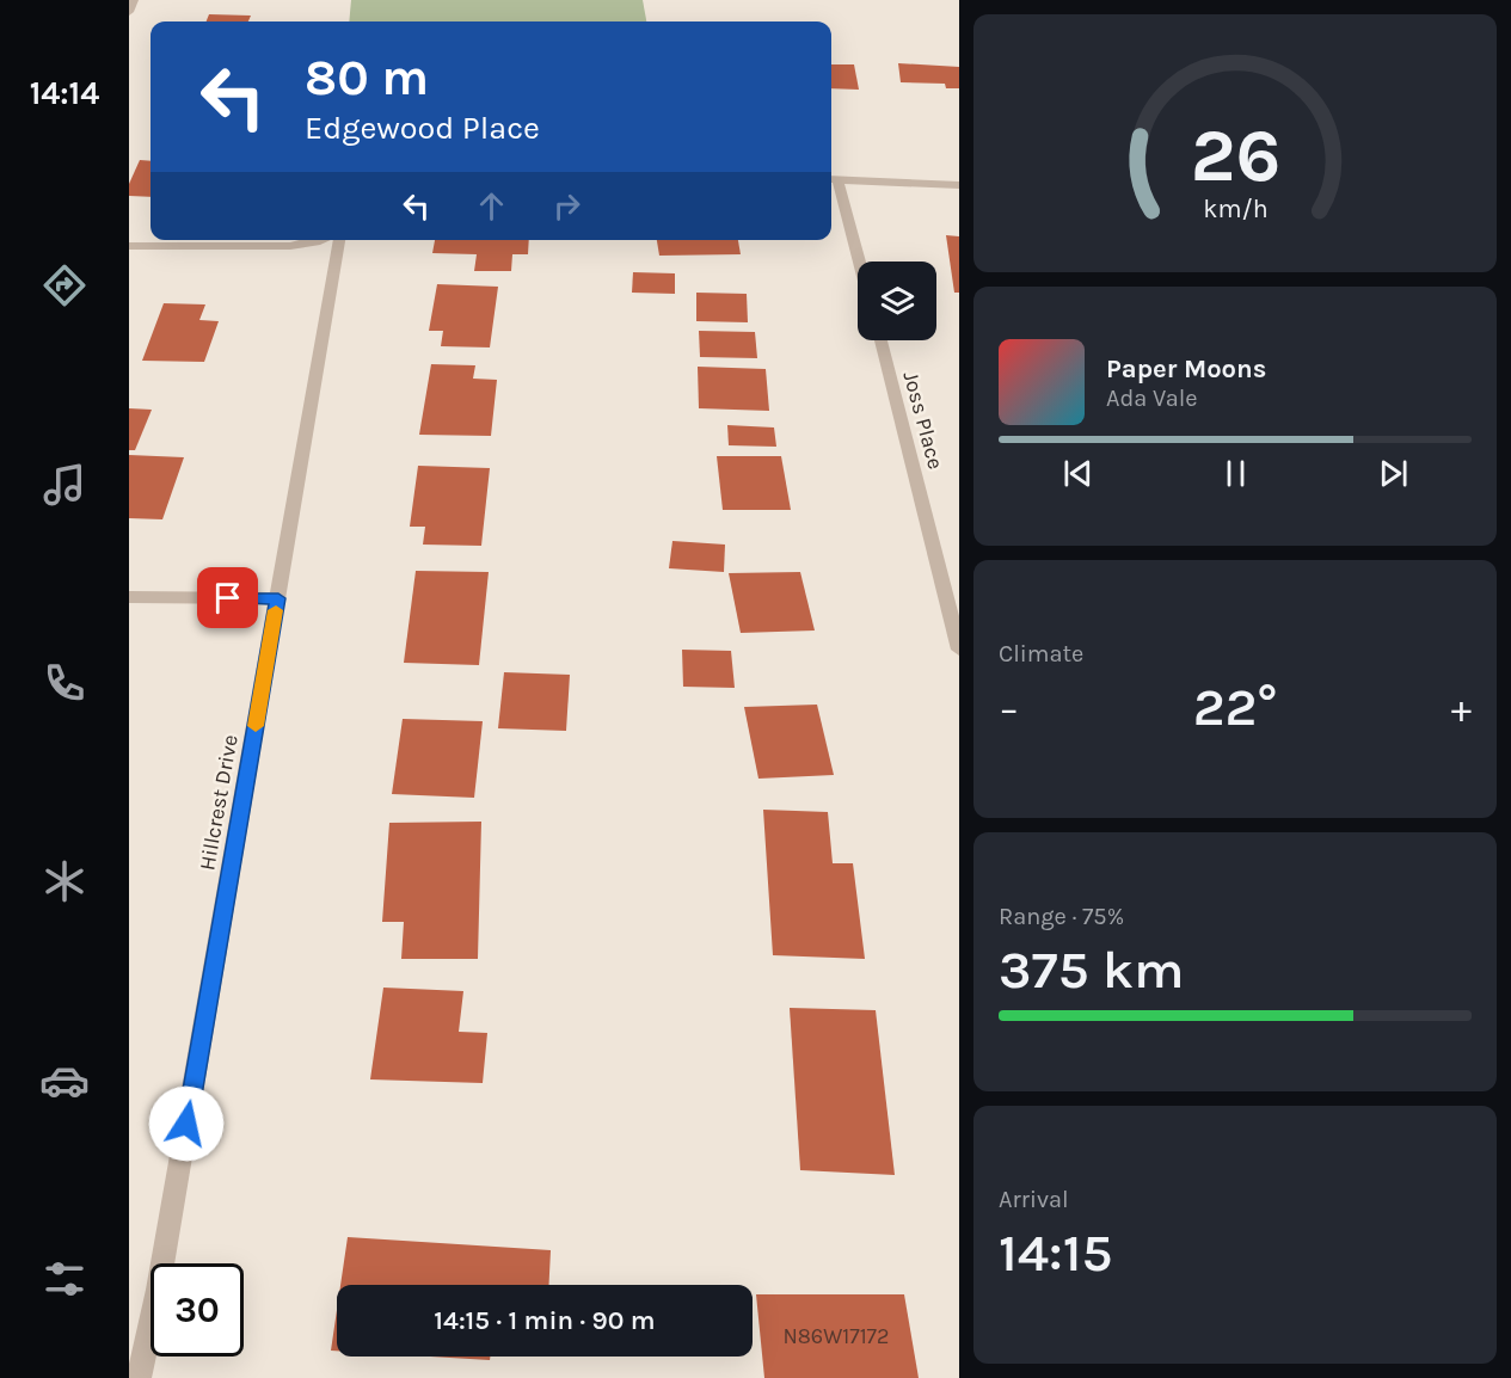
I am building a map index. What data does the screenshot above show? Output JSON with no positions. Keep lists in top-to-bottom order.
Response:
{
  "streets": {
    "street": ["Joss Place", "Hillcrest Drive"]
  },
  "house_numbers": ["N86W17172"],
  "page": {
    "tabs": "14:14",
    "turn": ["80 m", "Edgewood Place"],
    "song": ["Paper Moons", "Ada Vale"],
    "tile": [
      "Climate",
      ["Range · 75%", "375 km"],
      ["Arrival", "14:15"]
    ],
    "heat": ["−", "22°", "+"],
    "limit": "30",
    "trip": "14:15 · 1 min · 90 m",
    "gauge": ["26", "km/h"]
  }
}
